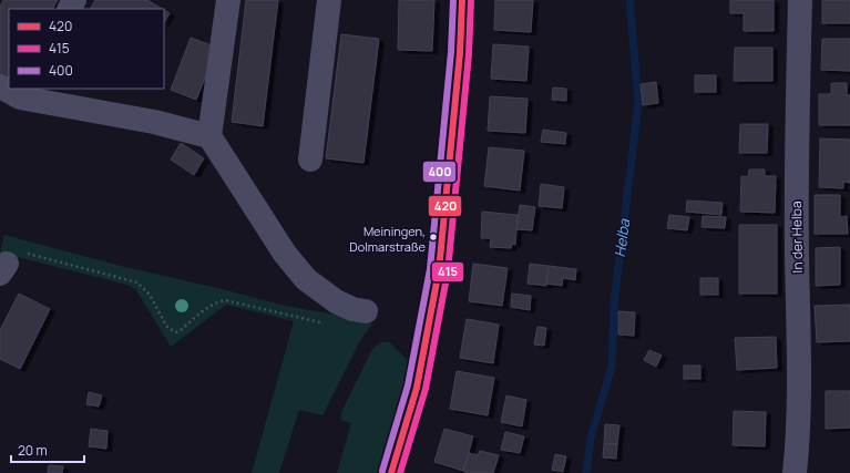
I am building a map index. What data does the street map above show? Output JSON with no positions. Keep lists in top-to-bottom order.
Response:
{
  "streets": {
    "street": ["In der Helba"]
  },
  "water": ["Helba"],
  "places": ["Meiningen, Dolmarstraße"],
  "lines": ["transit line 420", "transit line 415", "transit line 400"],
  "legend": ["420", "415", "400"],
  "scale_bar": "20 m"
}
